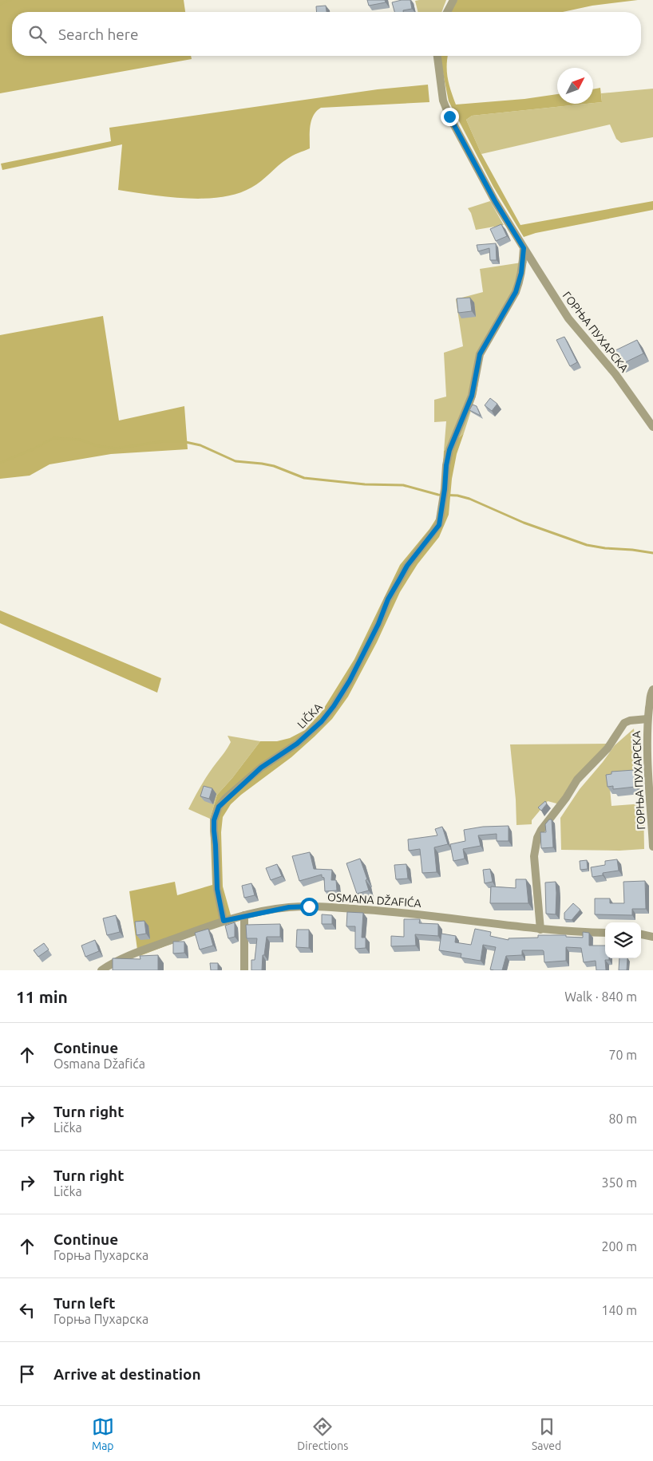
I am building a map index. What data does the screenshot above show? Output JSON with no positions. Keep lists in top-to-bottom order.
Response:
{
  "streets": {
    "street": ["ГОРЊА ПУХАРСКА", "LIČKA", "OSMANA DŽAFIĆA"]
  },
  "crossings": [
    ["ГОРЊА ПУХАРСКА", "LIČKA"],
    ["LIČKA", "OSMANA DŽAFIĆA"]
  ],
  "north": "top right",
  "page": {
    "search": "Search here",
    "heading": ["11 min", "Walk · 840 m"],
    "list": [
      ["Continue", "Osmana Džafića", "70 m"],
      ["Turn right", "Lička", "80 m"],
      ["Turn right", "Lička", "350 m"],
      ["Continue", "Горња Пухарска", "200 m"],
      ["Turn left", "Горња Пухарска", "140 m"],
      "Arrive at destination"
    ],
    "nav": ["Map", "Directions", "Saved"]
  }
}
